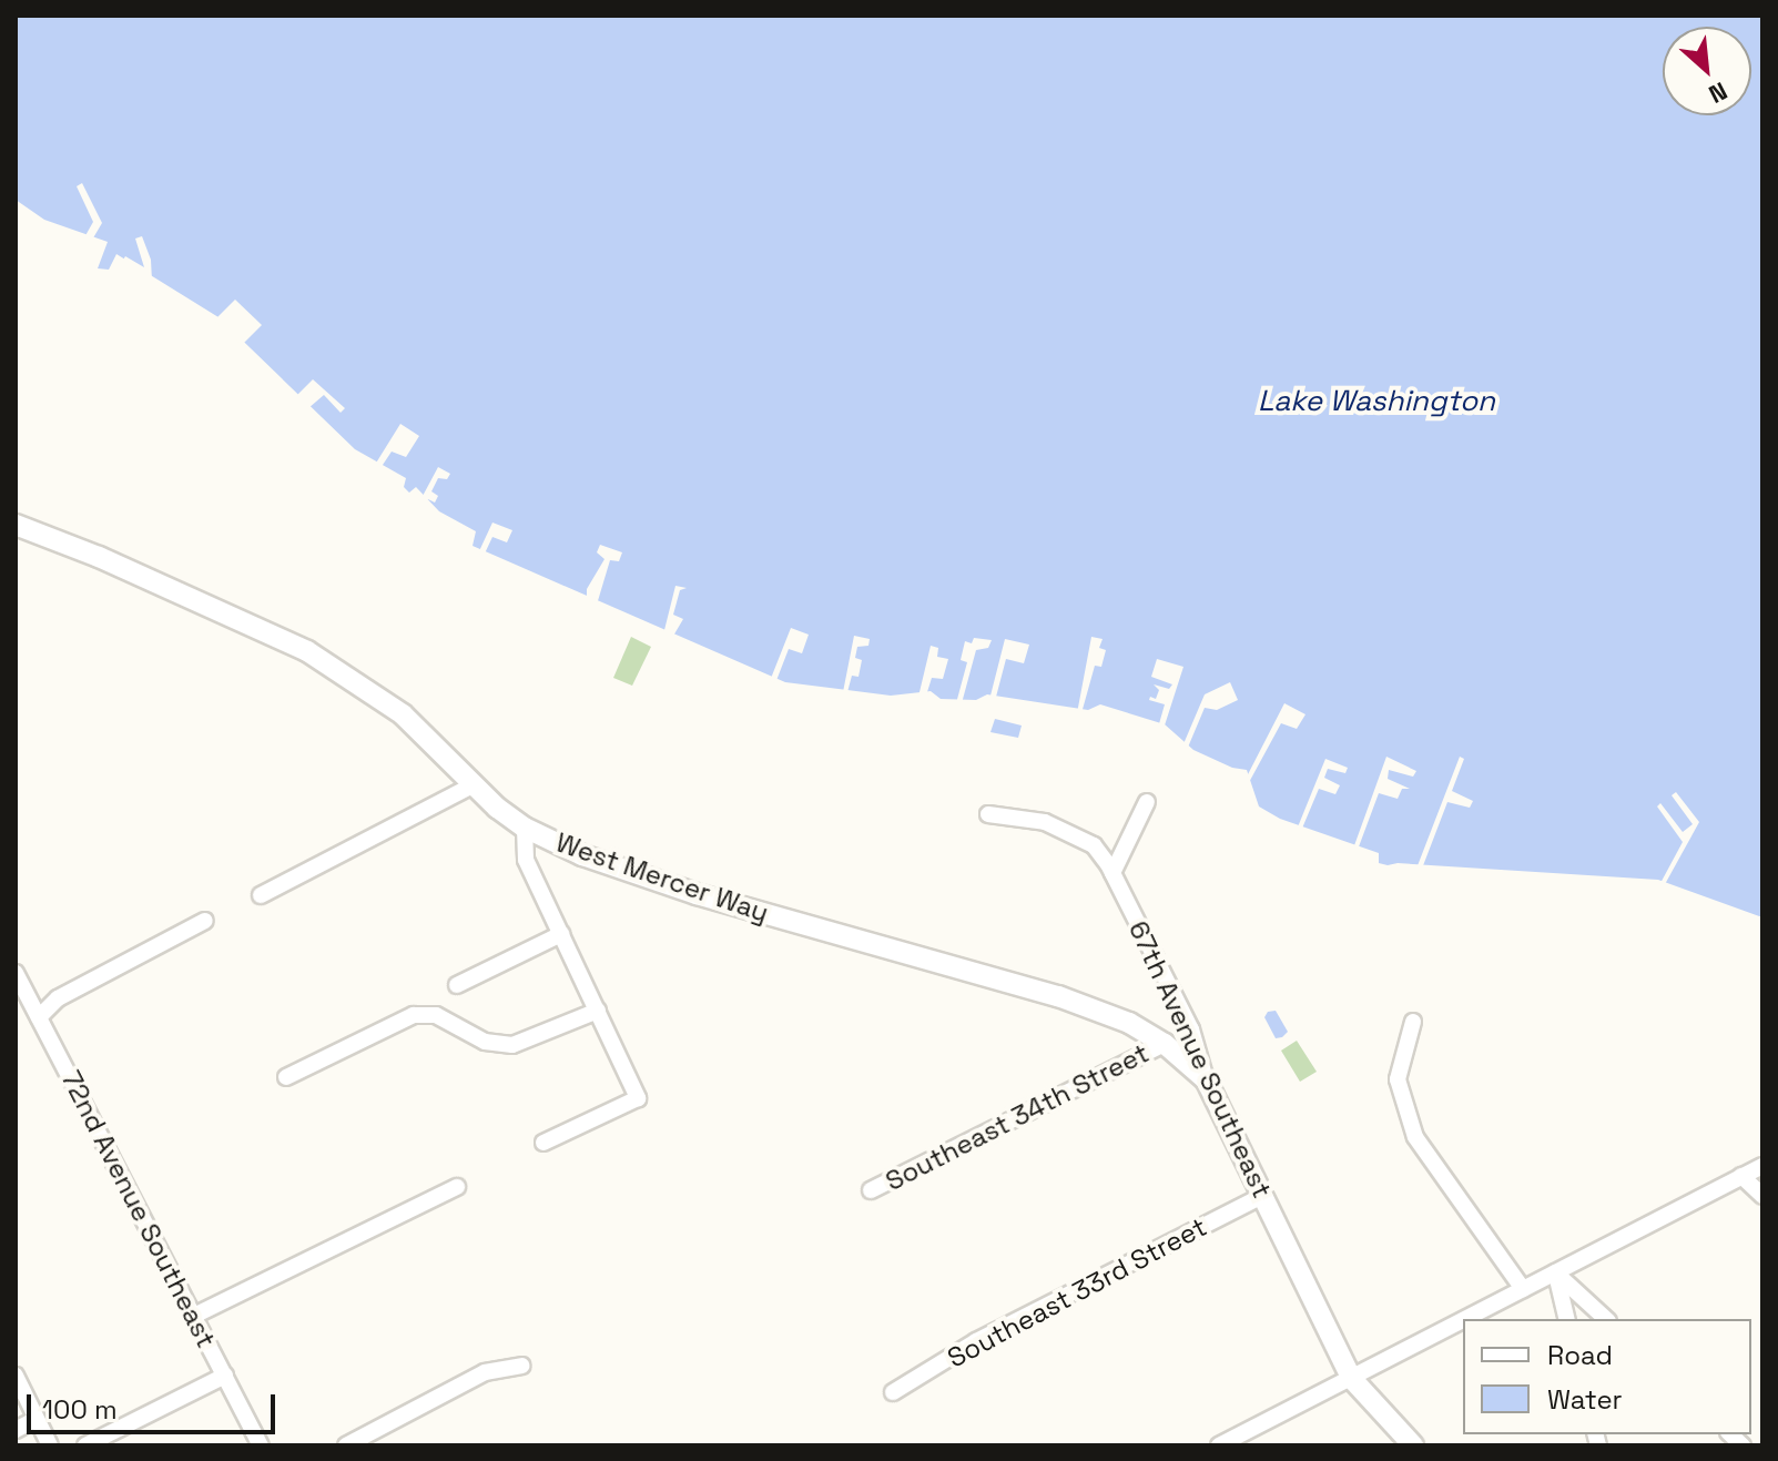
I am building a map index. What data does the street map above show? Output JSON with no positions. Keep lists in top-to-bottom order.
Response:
{
  "streets": {
    "street": [
      "West Mercer Way",
      "67th Avenue Southeast",
      "Southeast 34th Street",
      "72nd Avenue Southeast",
      "Southeast 33rd Street"
    ]
  },
  "crossings": [
    ["West Mercer Way", "67th Avenue Southeast"],
    ["West Mercer Way", "Southeast 34th Street"],
    ["67th Avenue Southeast", "Southeast 33rd Street"]
  ],
  "water": ["Lake Washington"],
  "legend": ["Road", "Water"],
  "scale_bar": "100 m",
  "north": "bottom right"
}
